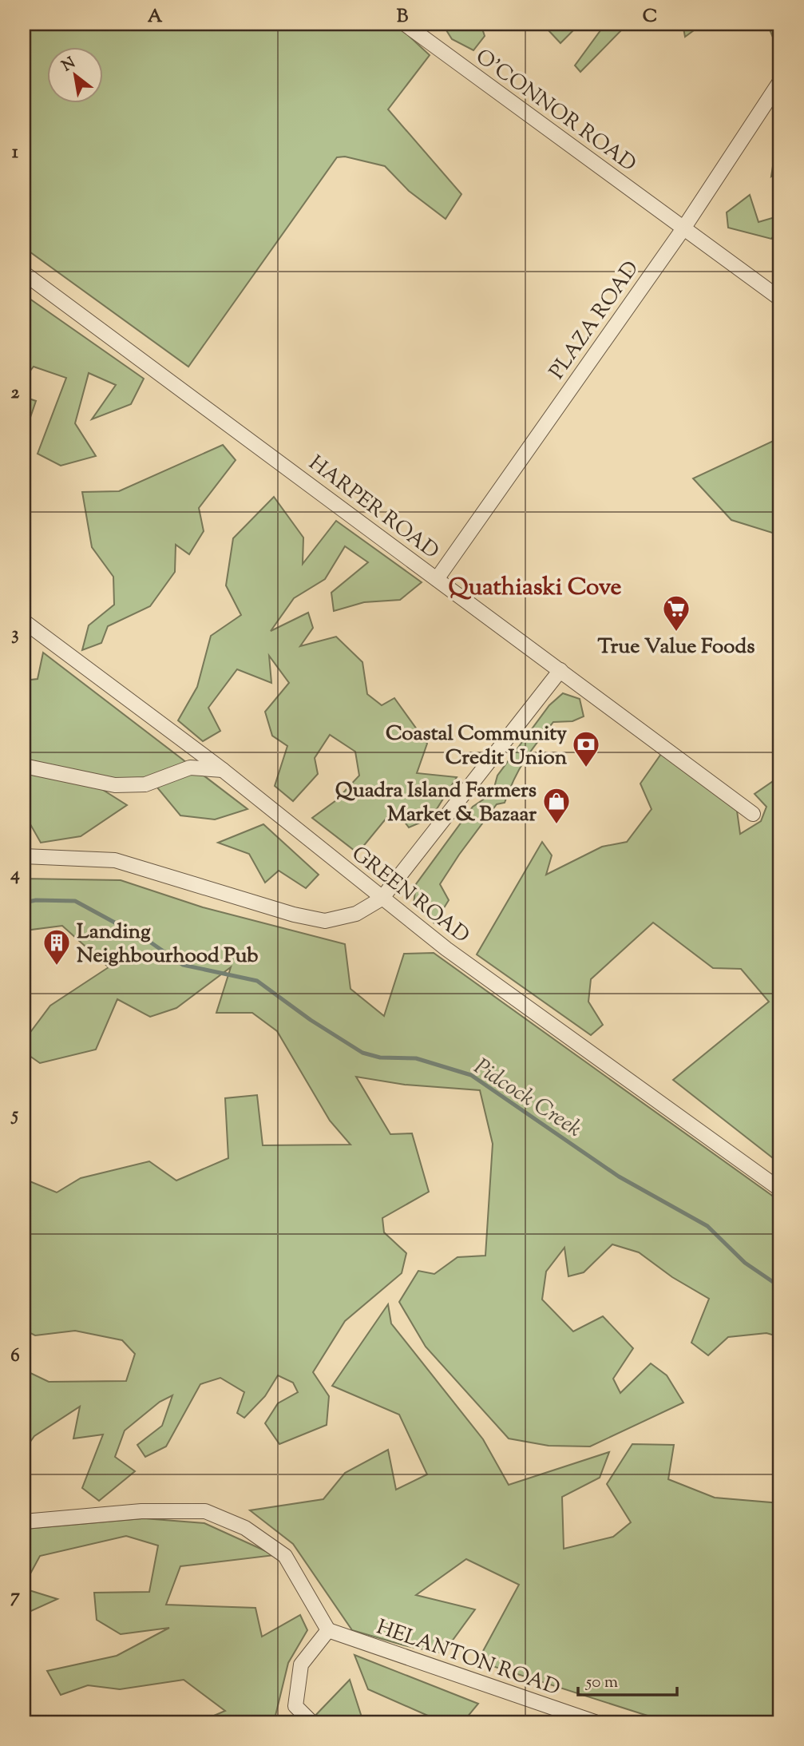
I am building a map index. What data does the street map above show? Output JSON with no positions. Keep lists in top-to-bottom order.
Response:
{
  "streets": {
    "street": [
      "O'CONNOR ROAD",
      "PLAZA ROAD",
      "HARPER ROAD",
      "GREEN ROAD",
      "HELANTON ROAD"
    ]
  },
  "crossings": [
    ["O'CONNOR ROAD", "PLAZA ROAD"],
    ["PLAZA ROAD", "HARPER ROAD"]
  ],
  "districts": ["Quathiaski Cove"],
  "water": ["Pidcock Creek"],
  "places": {
    "supermarket": ["True Value Foods"],
    "bank": ["Coastal Community Credit Union"],
    "shop": ["Quadra Island Farmers Market & Bazaar"],
    "building": ["Landing Neighbourhood Pub"]
  },
  "scale_bar": "50 m",
  "north": "top left",
  "grid": {
    "columns": ["A", "B", "C"],
    "rows": [
      "1",
      "2",
      "3",
      "4",
      "5",
      "6",
      "7"
    ]
  }
}
